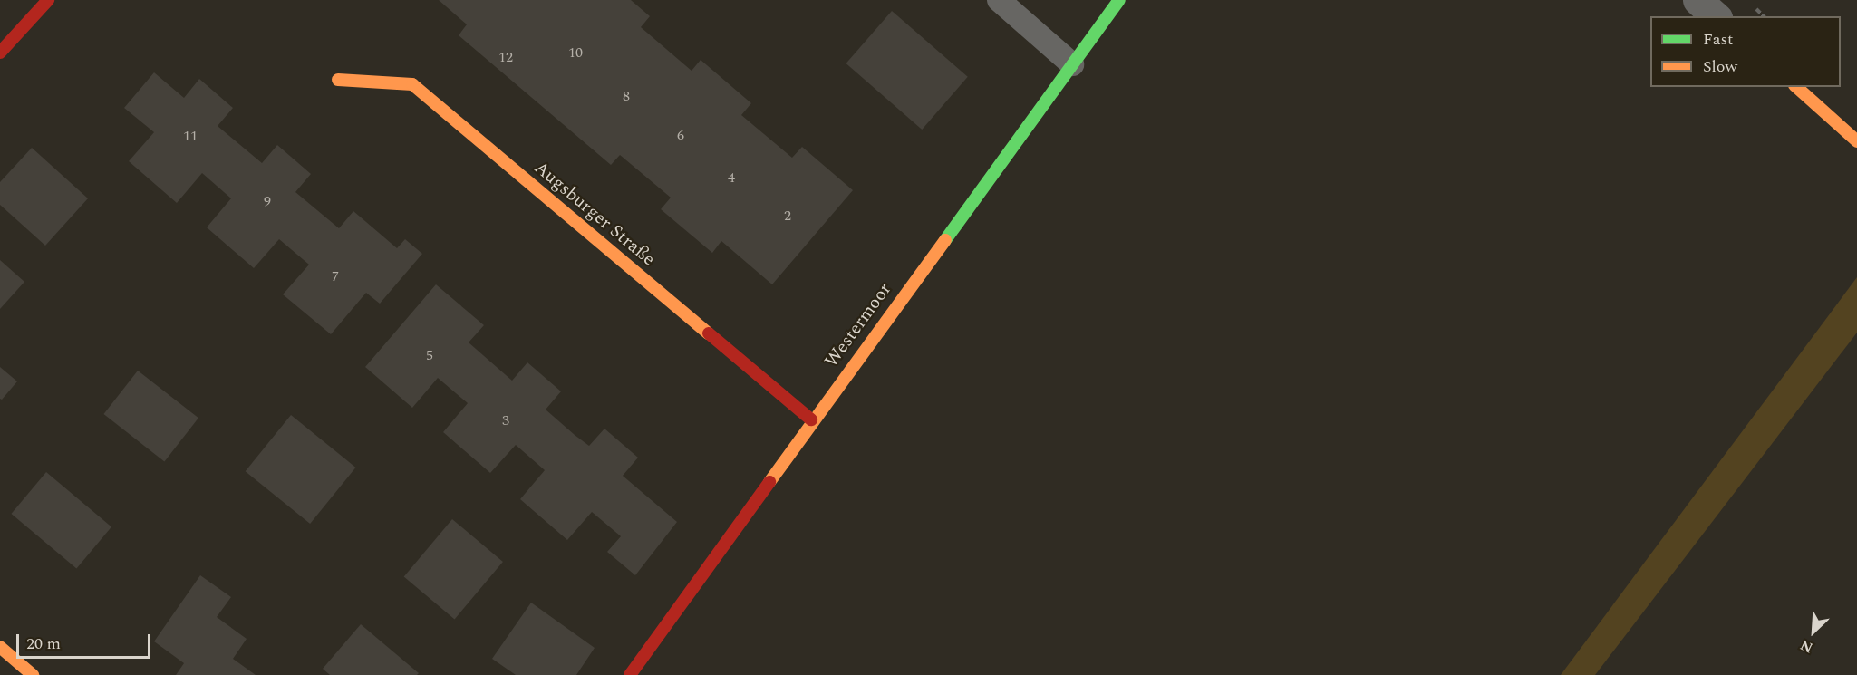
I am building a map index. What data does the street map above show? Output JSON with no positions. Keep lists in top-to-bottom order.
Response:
{
  "streets": {
    "street": ["Augsburger Straße", "Westermoor"]
  },
  "crossings": [
    ["Augsburger Straße", "Westermoor"]
  ],
  "house_numbers": [
    "10",
    "12",
    "8",
    "6",
    "11",
    "4",
    "9",
    "2",
    "7",
    "5",
    "3"
  ],
  "legend": ["Fast", "Slow"],
  "scale_bar": "20 m",
  "north": "bottom left"
}
